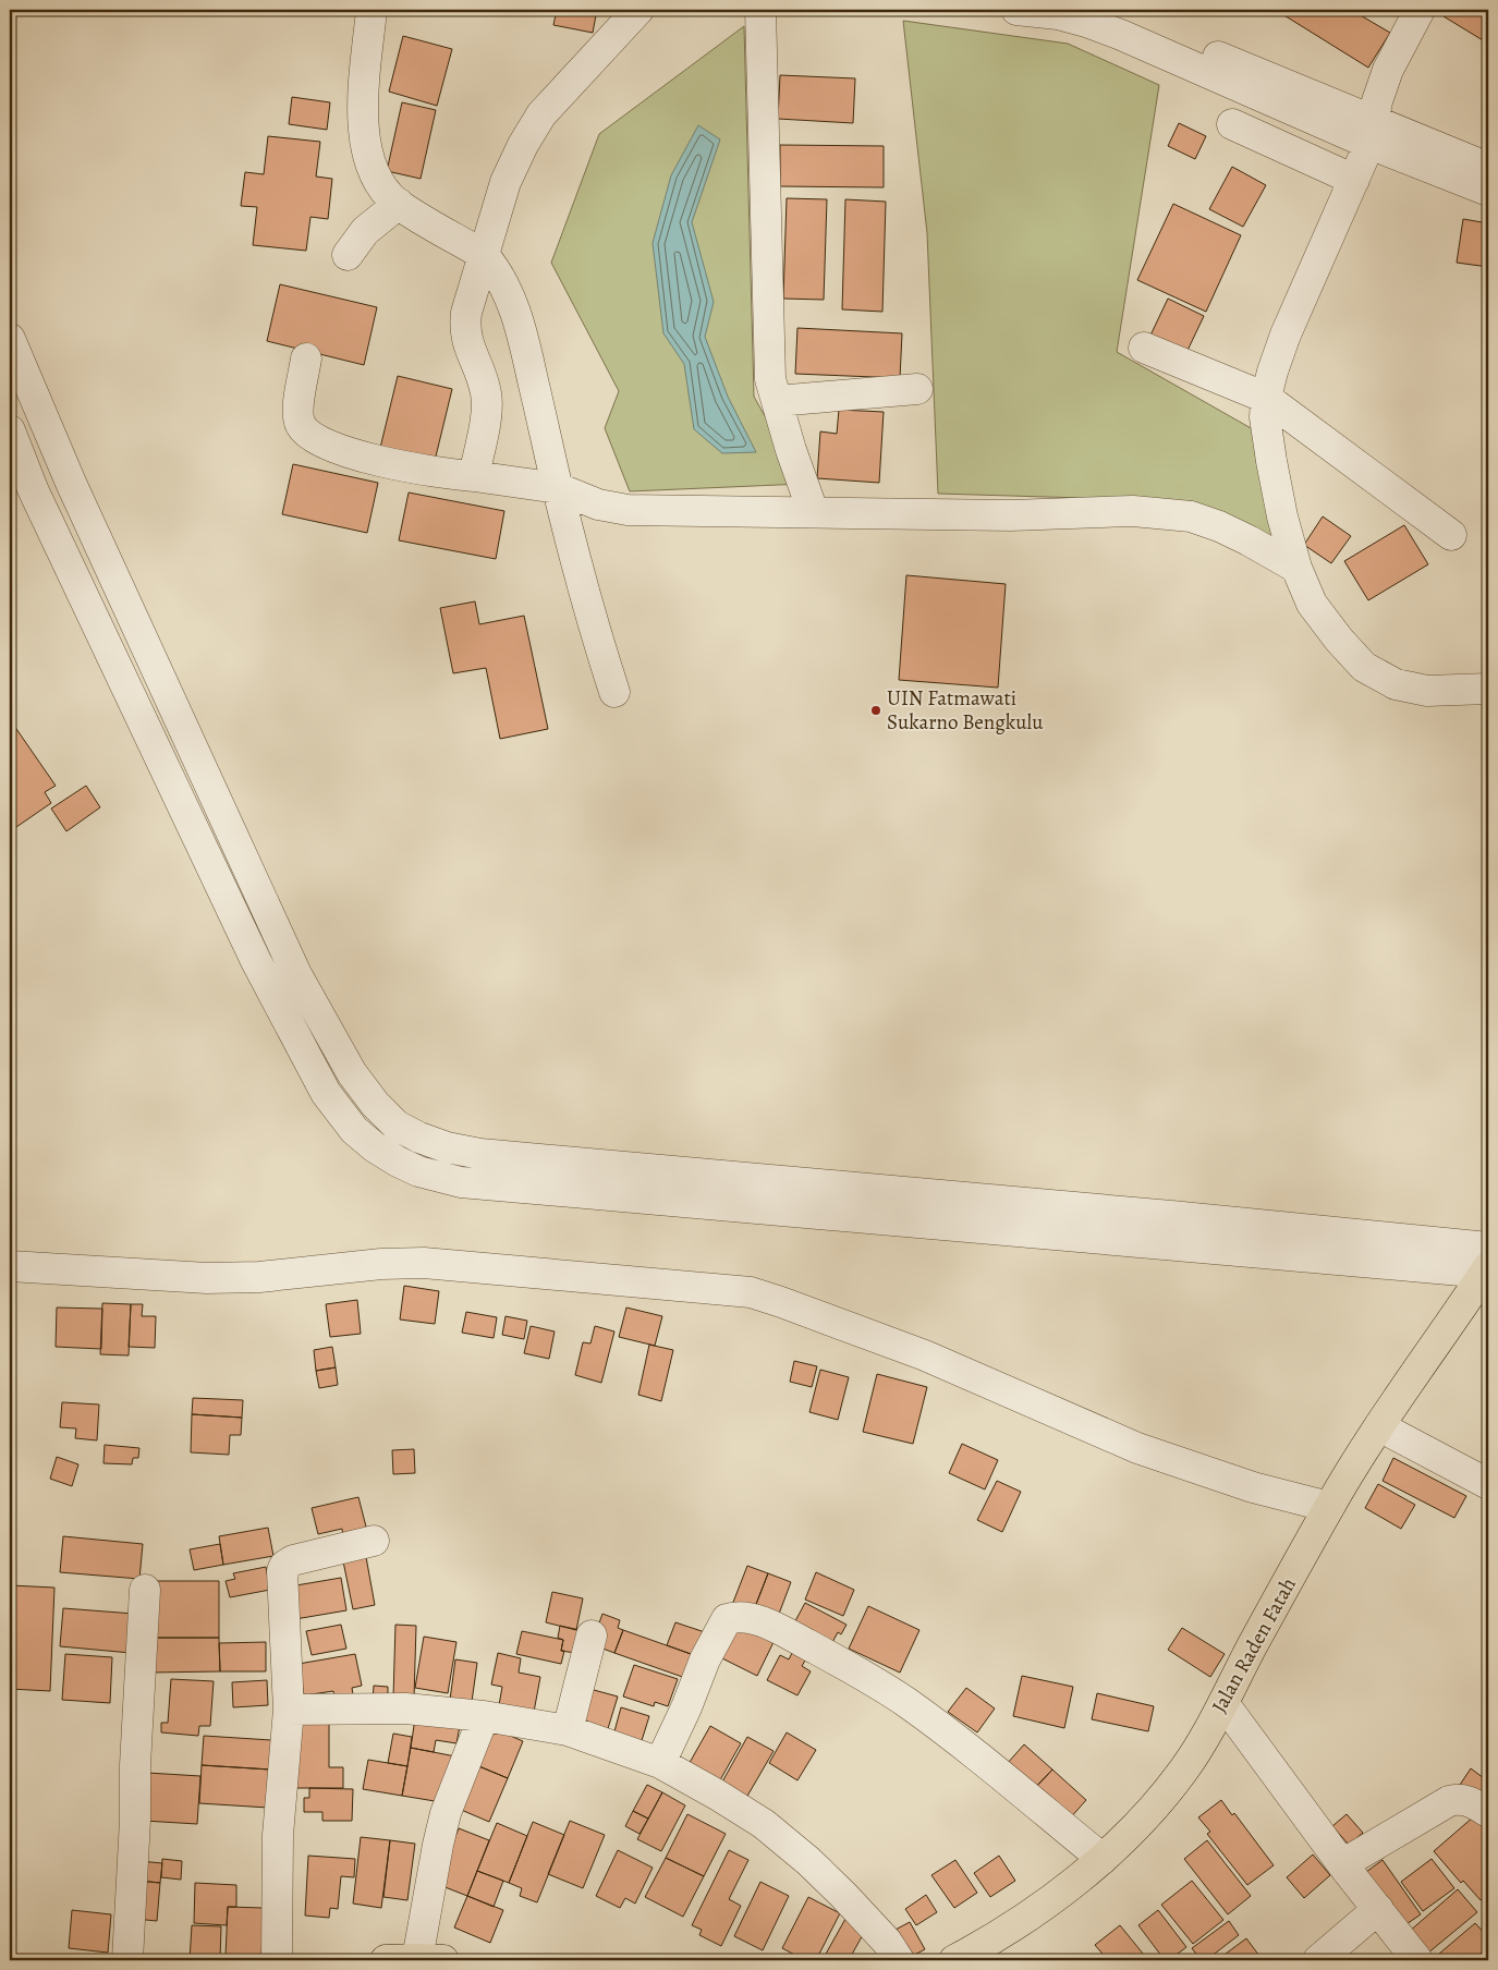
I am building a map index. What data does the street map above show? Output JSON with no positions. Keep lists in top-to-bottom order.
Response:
{
  "streets": {
    "highway": ["Jalan Raden Fatah"]
  },
  "places": ["UIN Fatmawati Sukarno Bengkulu"]
}
